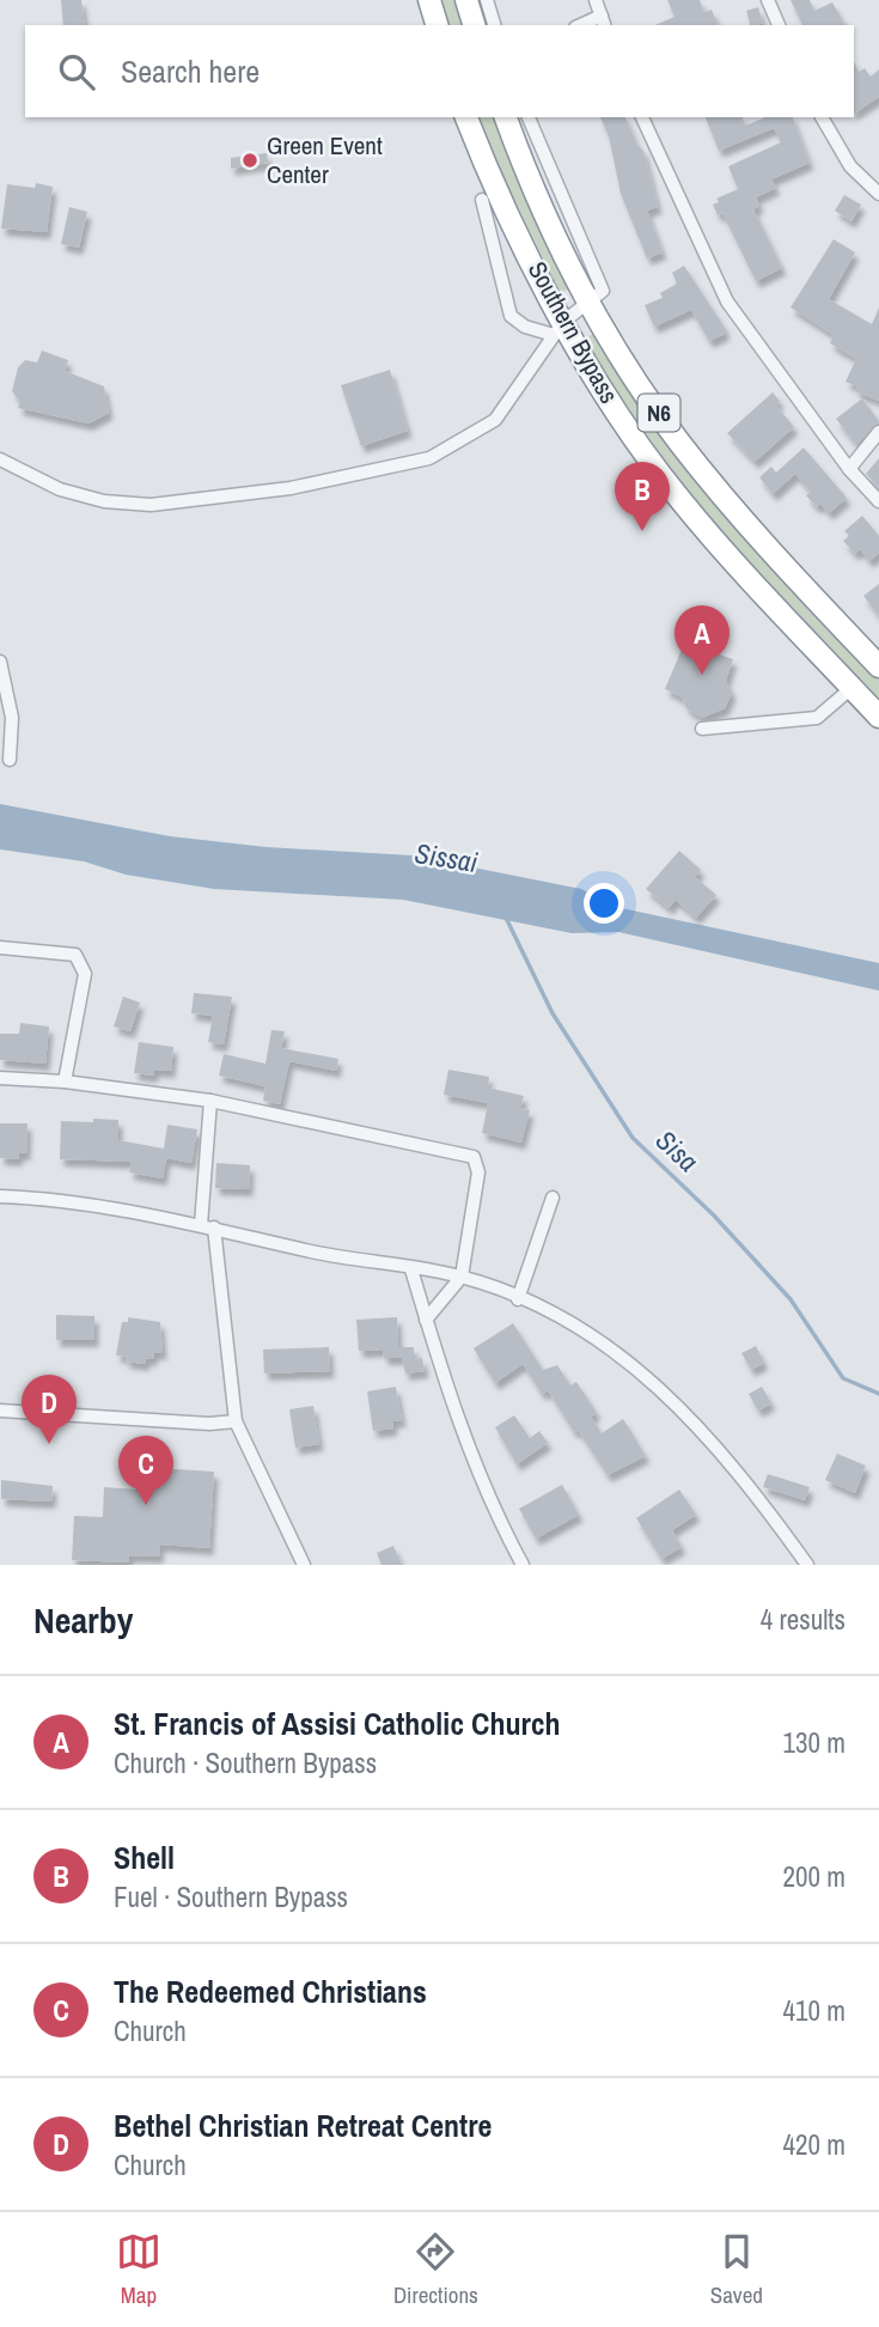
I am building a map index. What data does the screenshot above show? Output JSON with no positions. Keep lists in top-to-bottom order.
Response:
{
  "streets": {
    "highway": ["Southern Bypass", "N6"]
  },
  "water": ["Sissai", "Sisa"],
  "places": ["Green Event Center"],
  "page": {
    "search": "Search here",
    "pins": [
      "B",
      "A",
      "D",
      "C"
    ],
    "heading": ["Nearby", "4 results"],
    "list": [
      {
        "mark": "A",
        "name": "St. Francis of Assisi Catholic Church",
        "note": "Church · Southern Bypass",
        "value": "130 m"
      },
      {
        "mark": "B",
        "name": "Shell",
        "note": "Fuel · Southern Bypass",
        "value": "200 m"
      },
      {
        "mark": "C",
        "name": "The Redeemed Christians",
        "note": "Church",
        "value": "410 m"
      },
      {
        "mark": "D",
        "name": "Bethel Christian Retreat Centre",
        "note": "Church",
        "value": "420 m"
      }
    ],
    "nav": ["Map", "Directions", "Saved"]
  }
}
